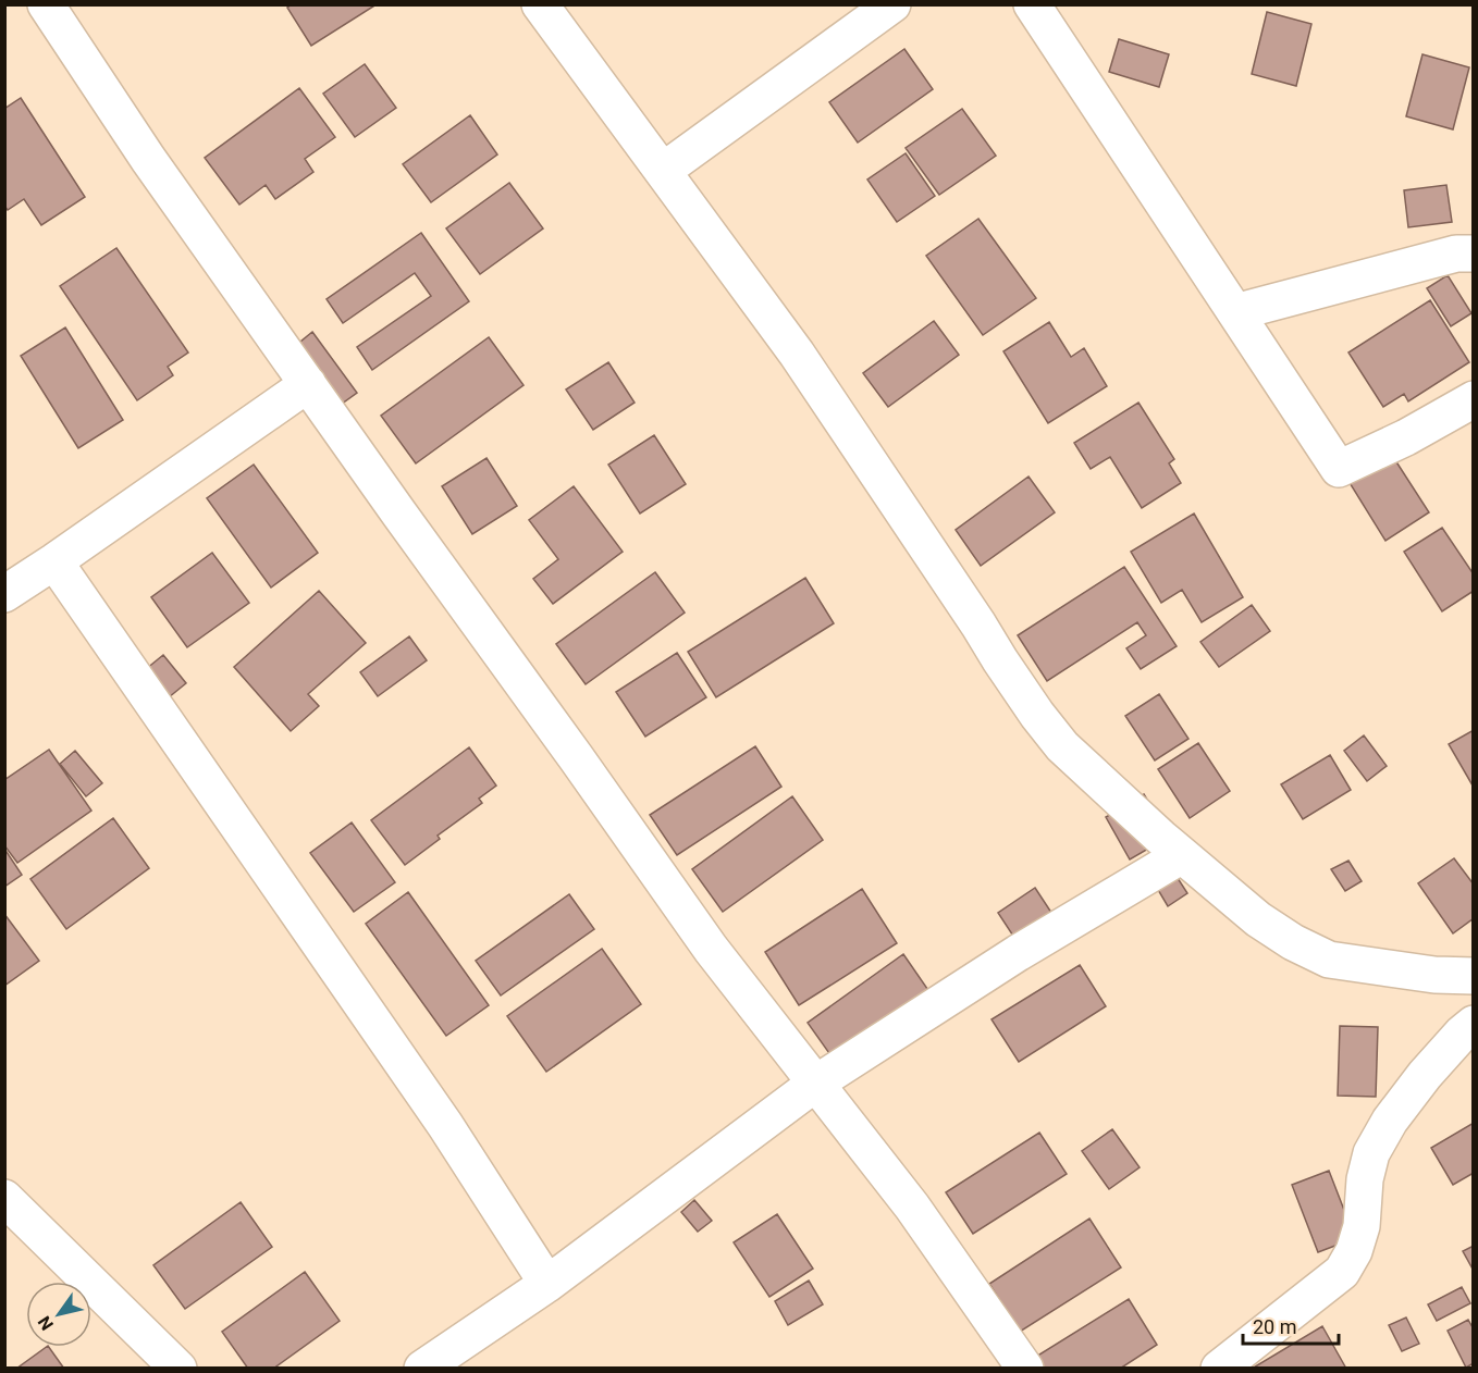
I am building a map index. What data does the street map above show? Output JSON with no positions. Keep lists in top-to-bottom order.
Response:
{
  "scale_bar": "20 m",
  "north": "bottom left"
}
